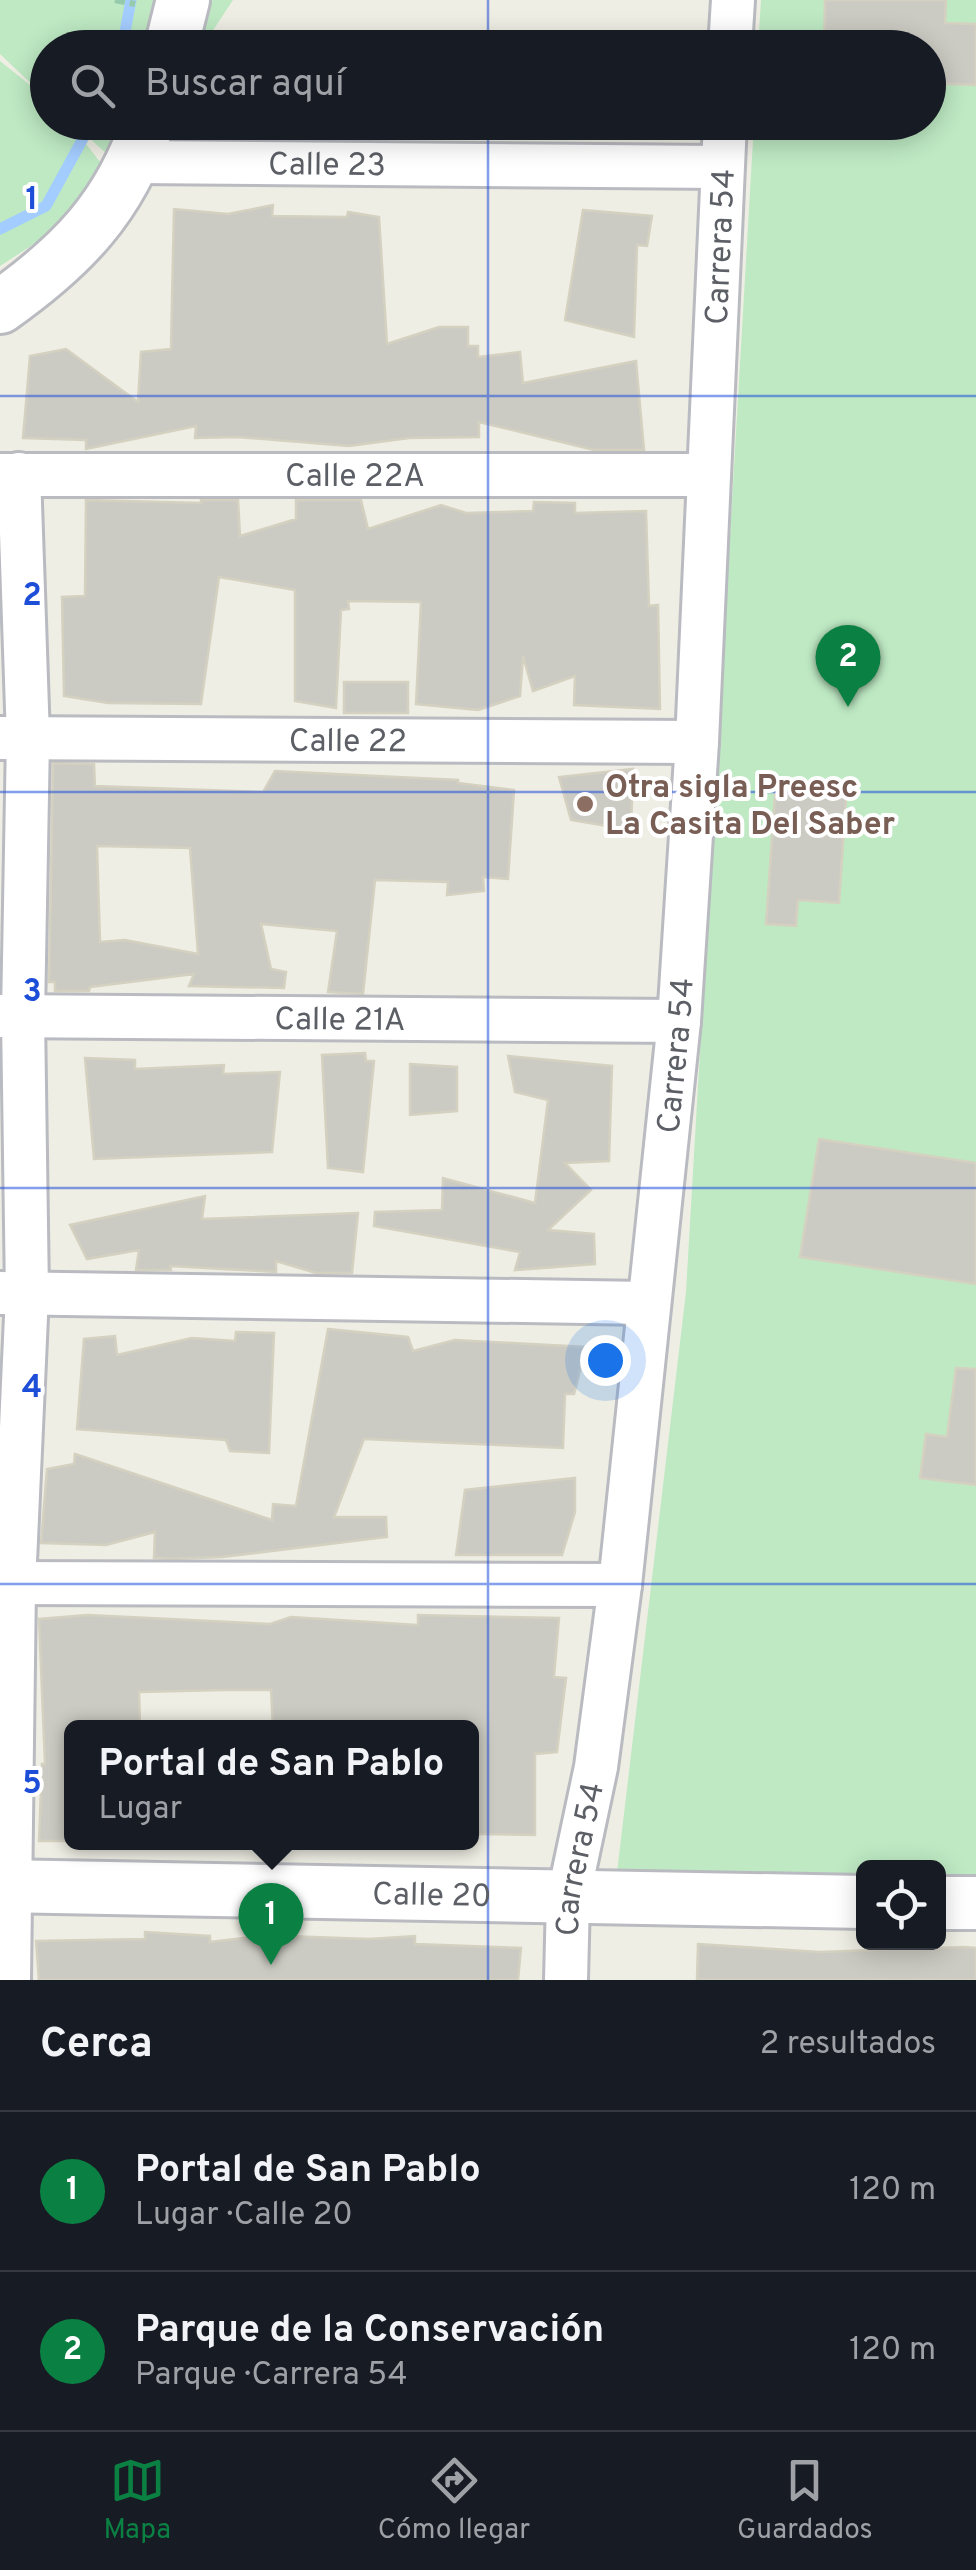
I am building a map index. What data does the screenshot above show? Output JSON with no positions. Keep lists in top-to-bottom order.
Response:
{
  "streets": {
    "street": [
      "Calle 23",
      "Carrera 54",
      "Calle 22A",
      "Calle 22",
      "Calle 21A",
      "Calle 20"
    ]
  },
  "crossings": [
    ["Calle 23", "Carrera 54"],
    ["Carrera 54", "Calle 22A"],
    ["Carrera 54", "Calle 22"],
    ["Carrera 54", "Calle 21A"],
    ["Carrera 54", "Calle 20"]
  ],
  "places": ["Otra sigla Preesc La Casita Del Saber"],
  "page": {
    "search": "Buscar aquí",
    "pins": ["2", "1"],
    "popup": ["Portal de San Pablo", "Lugar"],
    "heading": ["Cerca", "2 resultados"],
    "list": [
      {
        "mark": "1",
        "name": "Portal de San Pablo",
        "note": "Lugar · Calle 20",
        "value": "120 m"
      },
      {
        "mark": "2",
        "name": "Parque de la Conservación",
        "note": "Parque · Carrera 54",
        "value": "120 m"
      }
    ],
    "nav": ["Mapa", "Cómo llegar", "Guardados"]
  },
  "grid": {
    "rows": [
      "1",
      "2",
      "3",
      "4",
      "5"
    ]
  }
}
